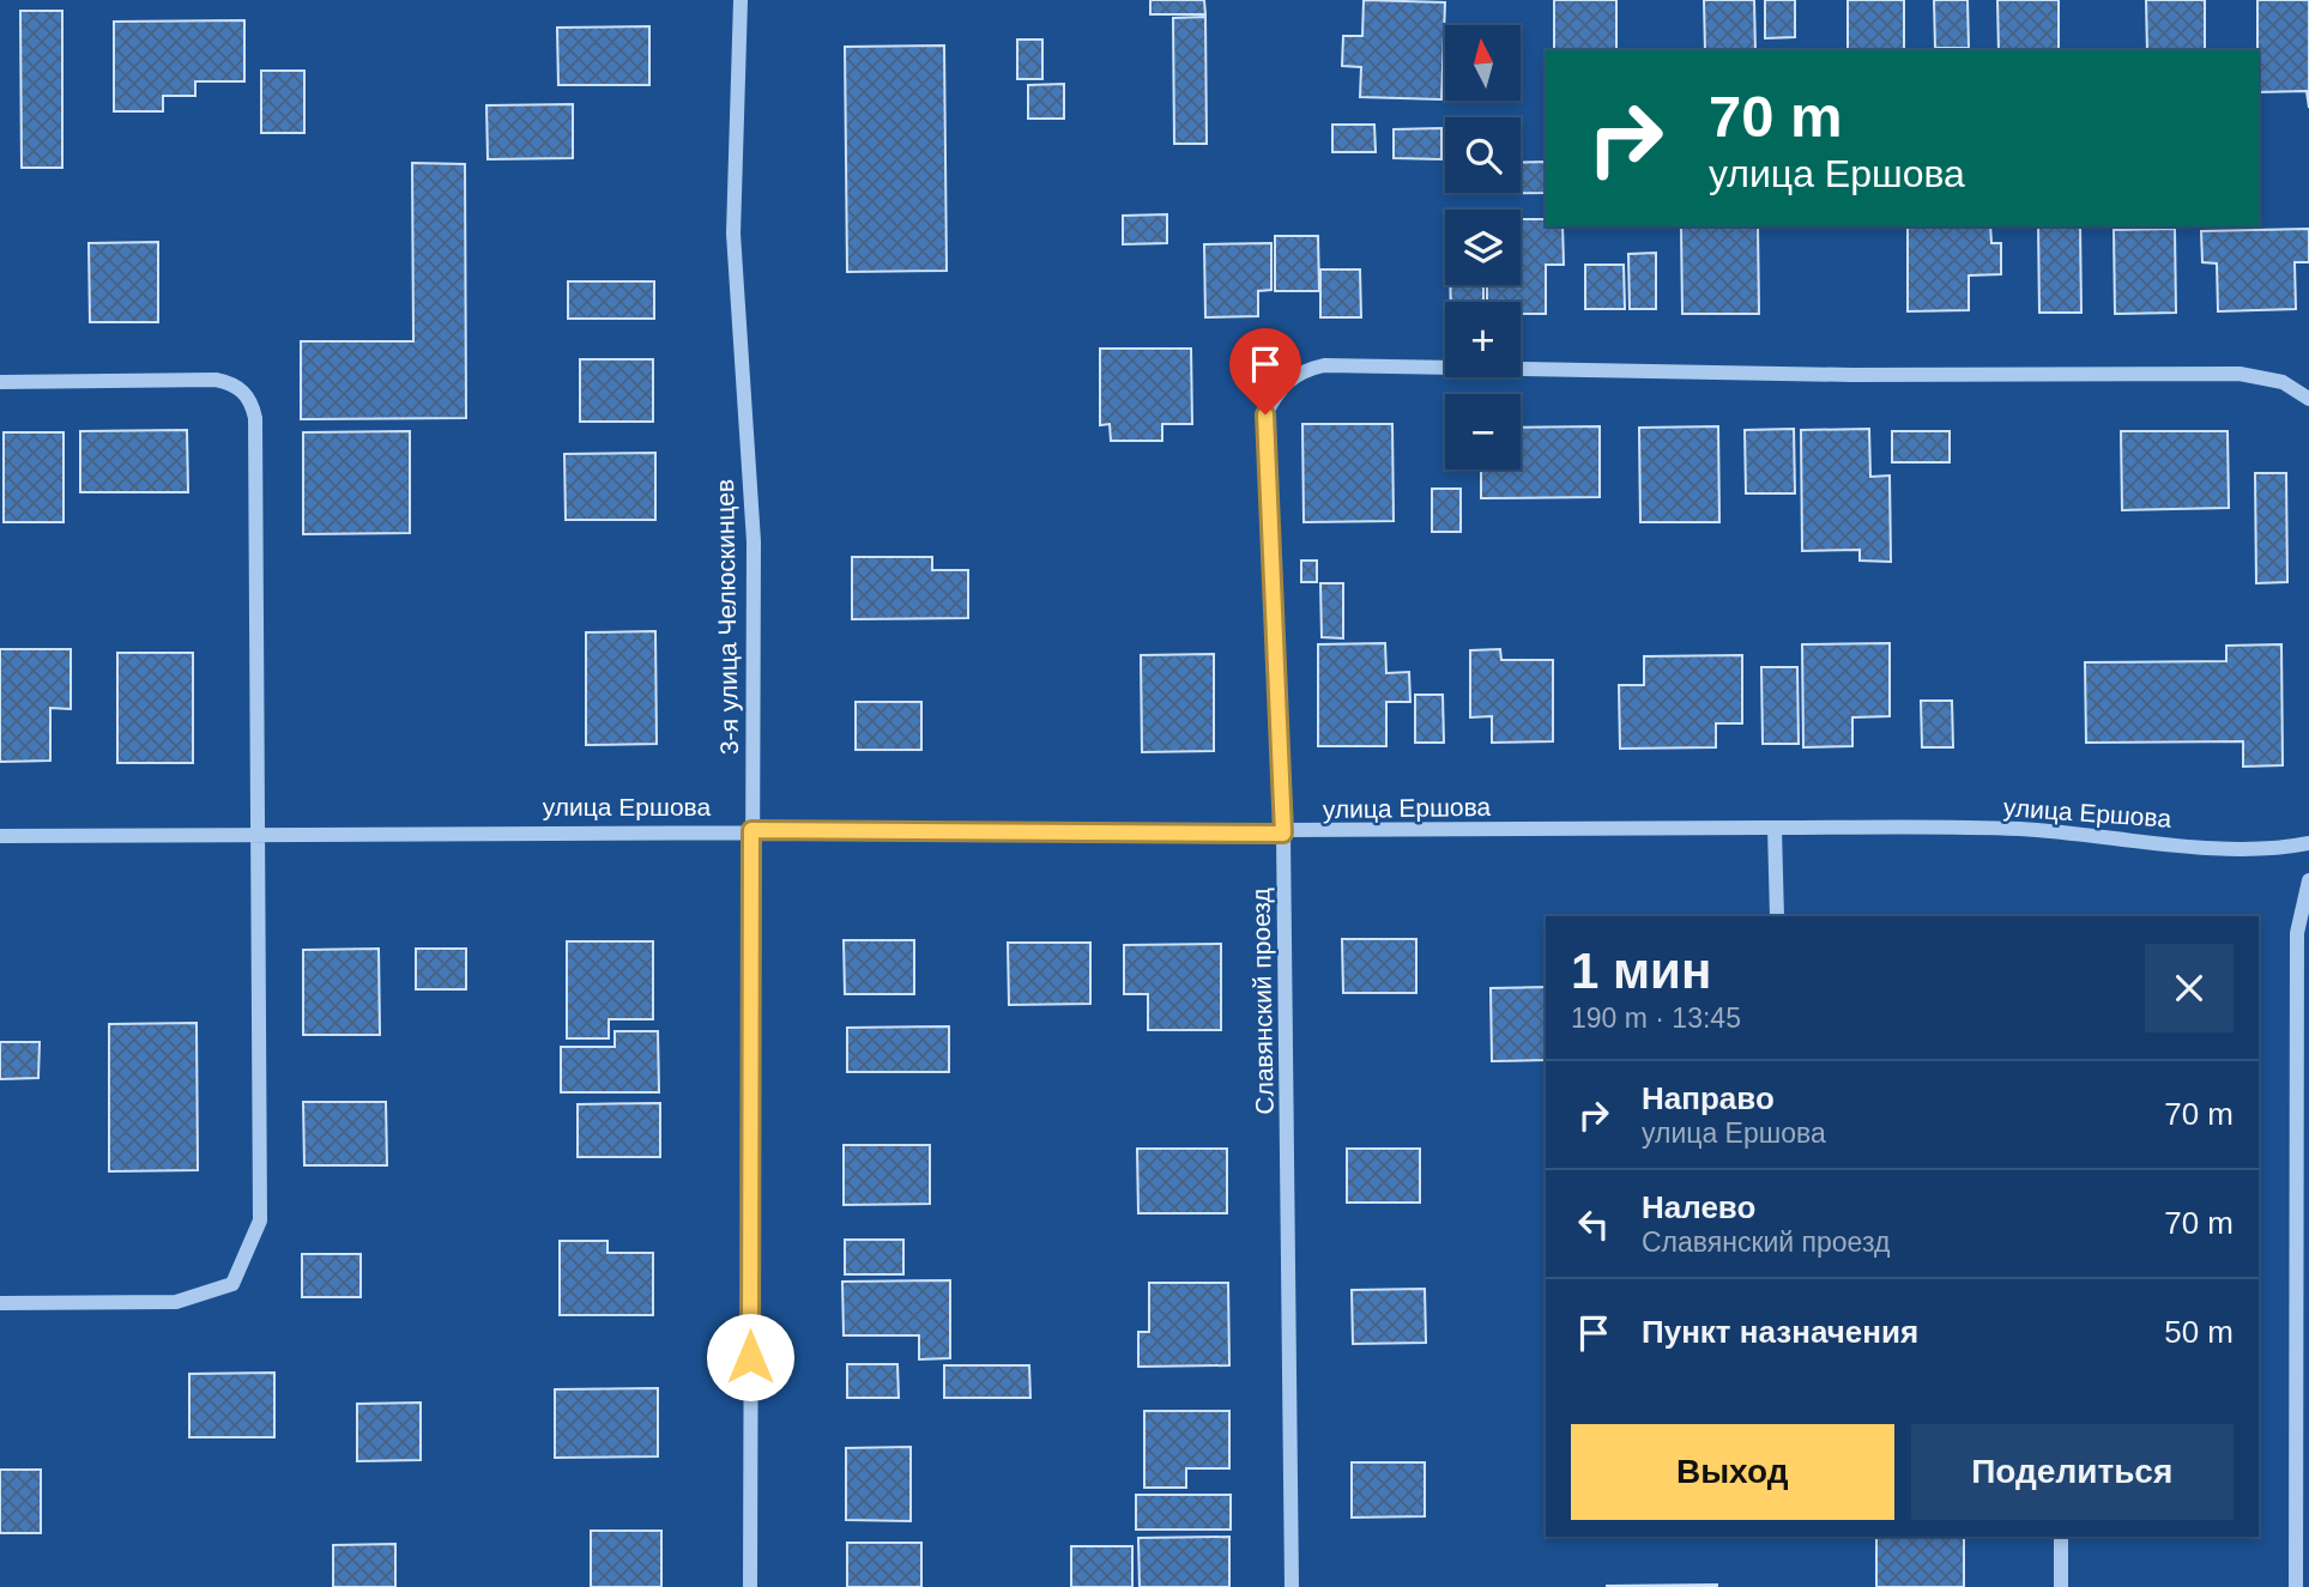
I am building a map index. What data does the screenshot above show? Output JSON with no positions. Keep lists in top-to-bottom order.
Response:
{
  "streets": {
    "street": ["3-я улица Челюскинцев", "улица Ершова", "Славянский проезд"]
  },
  "crossings": [
    ["3-я улица Челюскинцев", "улица Ершова"],
    ["улица Ершова", "Славянский проезд"]
  ],
  "north": "top",
  "page": {
    "map_buttons": ["+", "−"],
    "turn": ["70 m", "улица Ершова"],
    "heading": ["1 мин", "190 m · 13:45"],
    "list": [
      {
        "name": "Направо",
        "note": "улица Ершова",
        "value": "70 m"
      },
      {
        "name": "Налево",
        "note": "Славянский проезд",
        "value": "70 m"
      },
      {
        "name": "Пункт назначения",
        "value": "50 m"
      }
    ],
    "buttons": ["Выход", "Поделиться"]
  }
}
